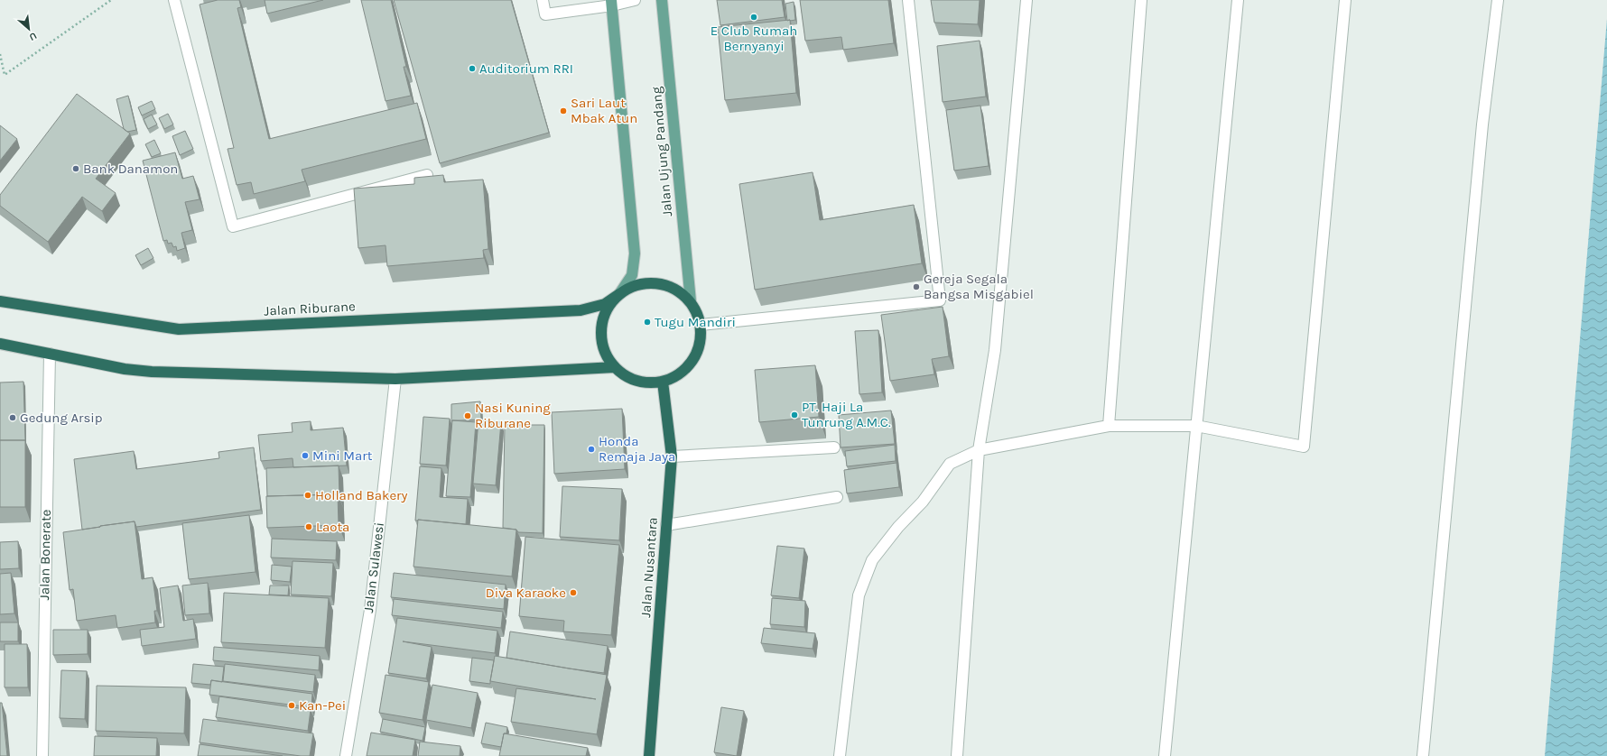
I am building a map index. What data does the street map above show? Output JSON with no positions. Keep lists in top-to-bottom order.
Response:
{
  "streets": {
    "highway": ["Jalan Riburane", "Jalan Nusantara"],
    "main road": ["Jalan Ujung Pandang"],
    "street": ["Jalan Bonerate", "Jalan Sulawesi"]
  },
  "crossings": [
    ["Jalan Ujung Pandang", "Jalan Riburane"],
    ["Jalan Ujung Pandang", "Jalan Nusantara"],
    ["Jalan Riburane", "Jalan Nusantara"]
  ],
  "places": [
    "E Club Rumah Bernyanyi",
    "Auditorium RRI",
    "Sari Laut Mbak Atun",
    "Bank Danamon",
    "Gereja Segala Bangsa Misgabiel",
    "Tugu Mandiri",
    "PT. Haji La Tunrung A.M.C.",
    "Nasi Kuning Riburane",
    "Gedung Arsip",
    "Honda Remaja Jaya",
    "Mini Mart",
    "Holland Bakery",
    "Laota",
    "Diva Karaoke",
    "Kan-Pei"
  ],
  "north": "bottom right"
}
